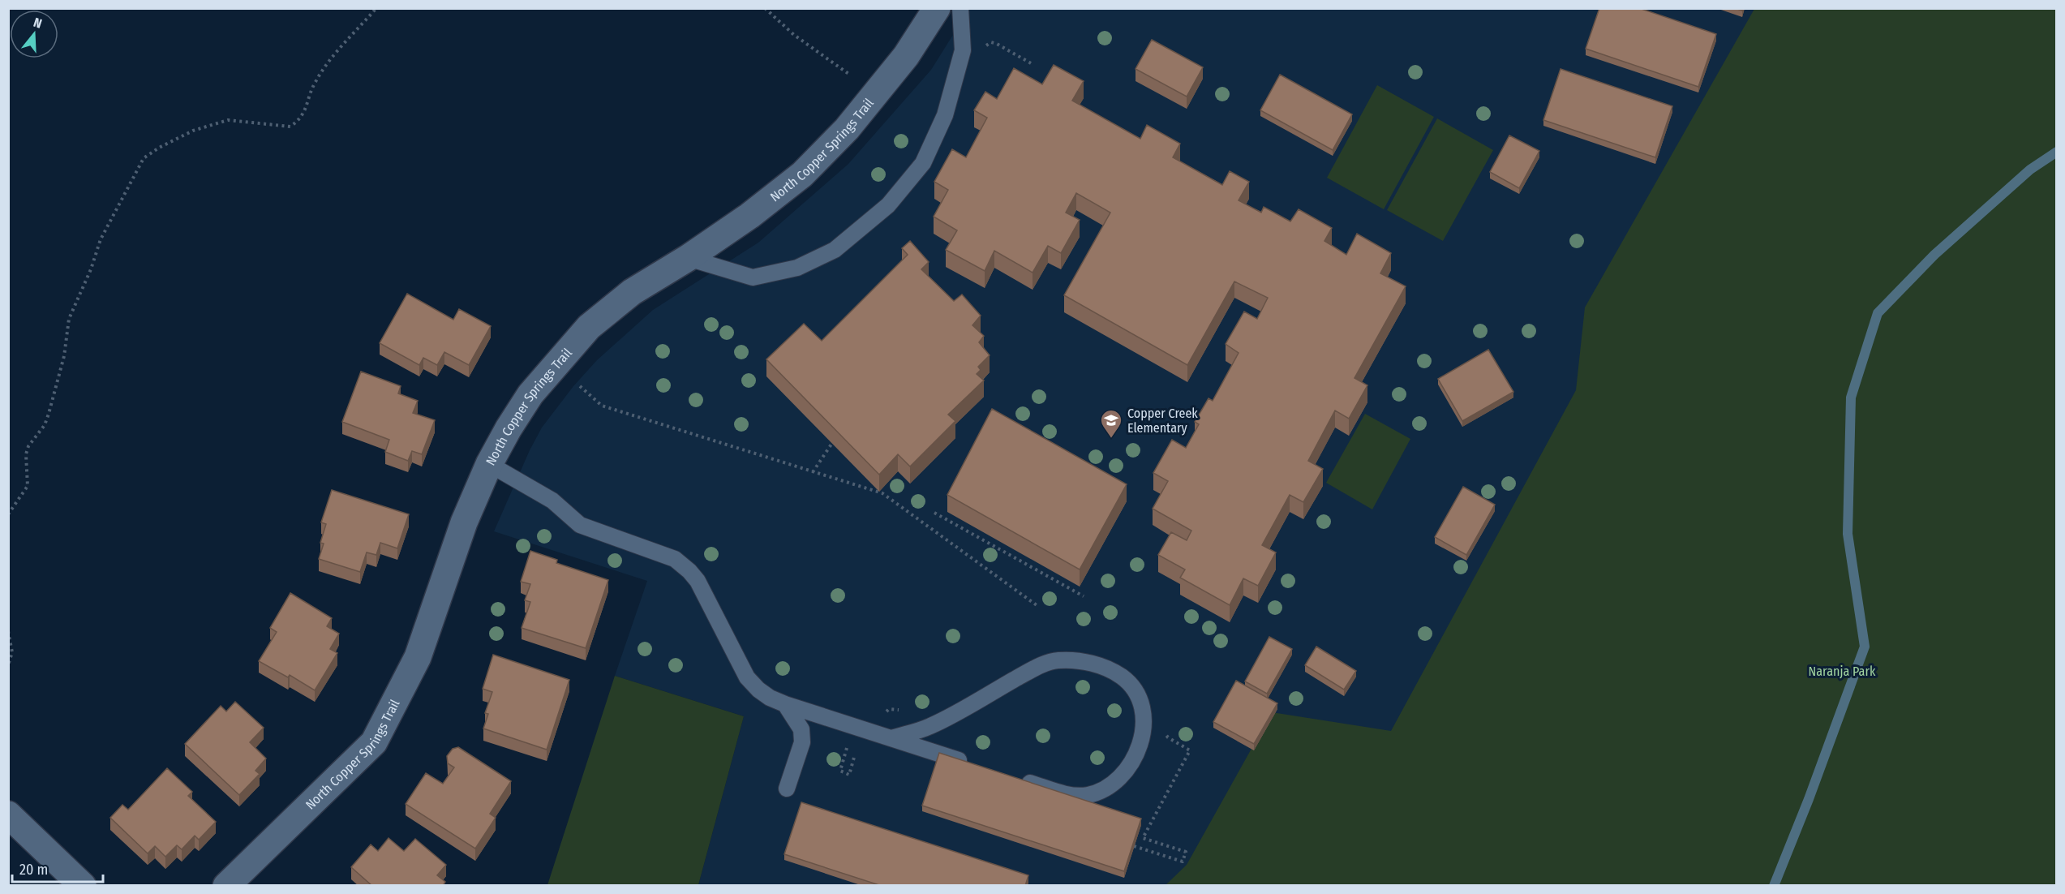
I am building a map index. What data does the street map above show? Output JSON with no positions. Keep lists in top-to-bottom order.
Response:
{
  "streets": {
    "street": ["North Copper Springs Trail"]
  },
  "parks": ["Naranja Park"],
  "places": {
    "school or university": ["Copper Creek Elementary"]
  },
  "scale_bar": "20 m",
  "north": "top"
}
